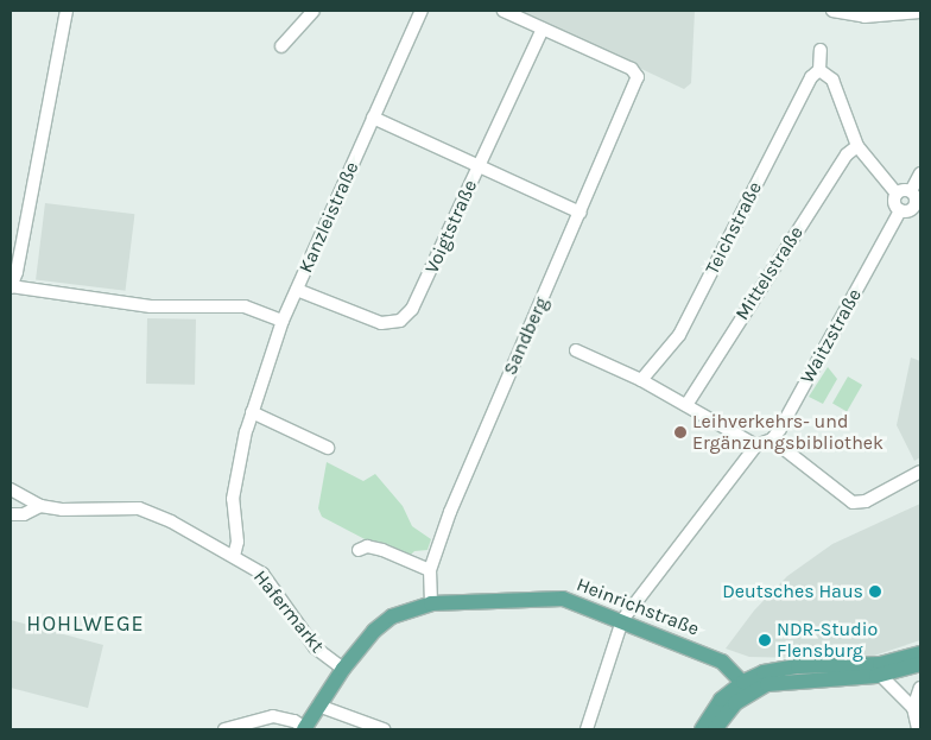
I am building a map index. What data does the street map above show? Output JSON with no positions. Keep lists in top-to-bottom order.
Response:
{
  "streets": {
    "main road": ["Heinrichstraße"],
    "street": [
      "Kanzleistraße",
      "Voigtstraße",
      "Teichstraße",
      "Mittelstraße",
      "Sandberg",
      "Waitzstraße",
      "Hafermarkt"
    ]
  },
  "crossings": [
    ["Kanzleistraße", "Voigtstraße"],
    ["Kanzleistraße", "Hafermarkt"],
    ["Voigtstraße", "Sandberg"],
    ["Sandberg", "Heinrichstraße"],
    ["Heinrichstraße", "Hafermarkt"]
  ],
  "districts": ["HOHLWEGE"],
  "places": ["Leihverkehrs- und Ergänzungsbibliothek", "Deutsches Haus", "NDR-Studio Flensburg"]
}
